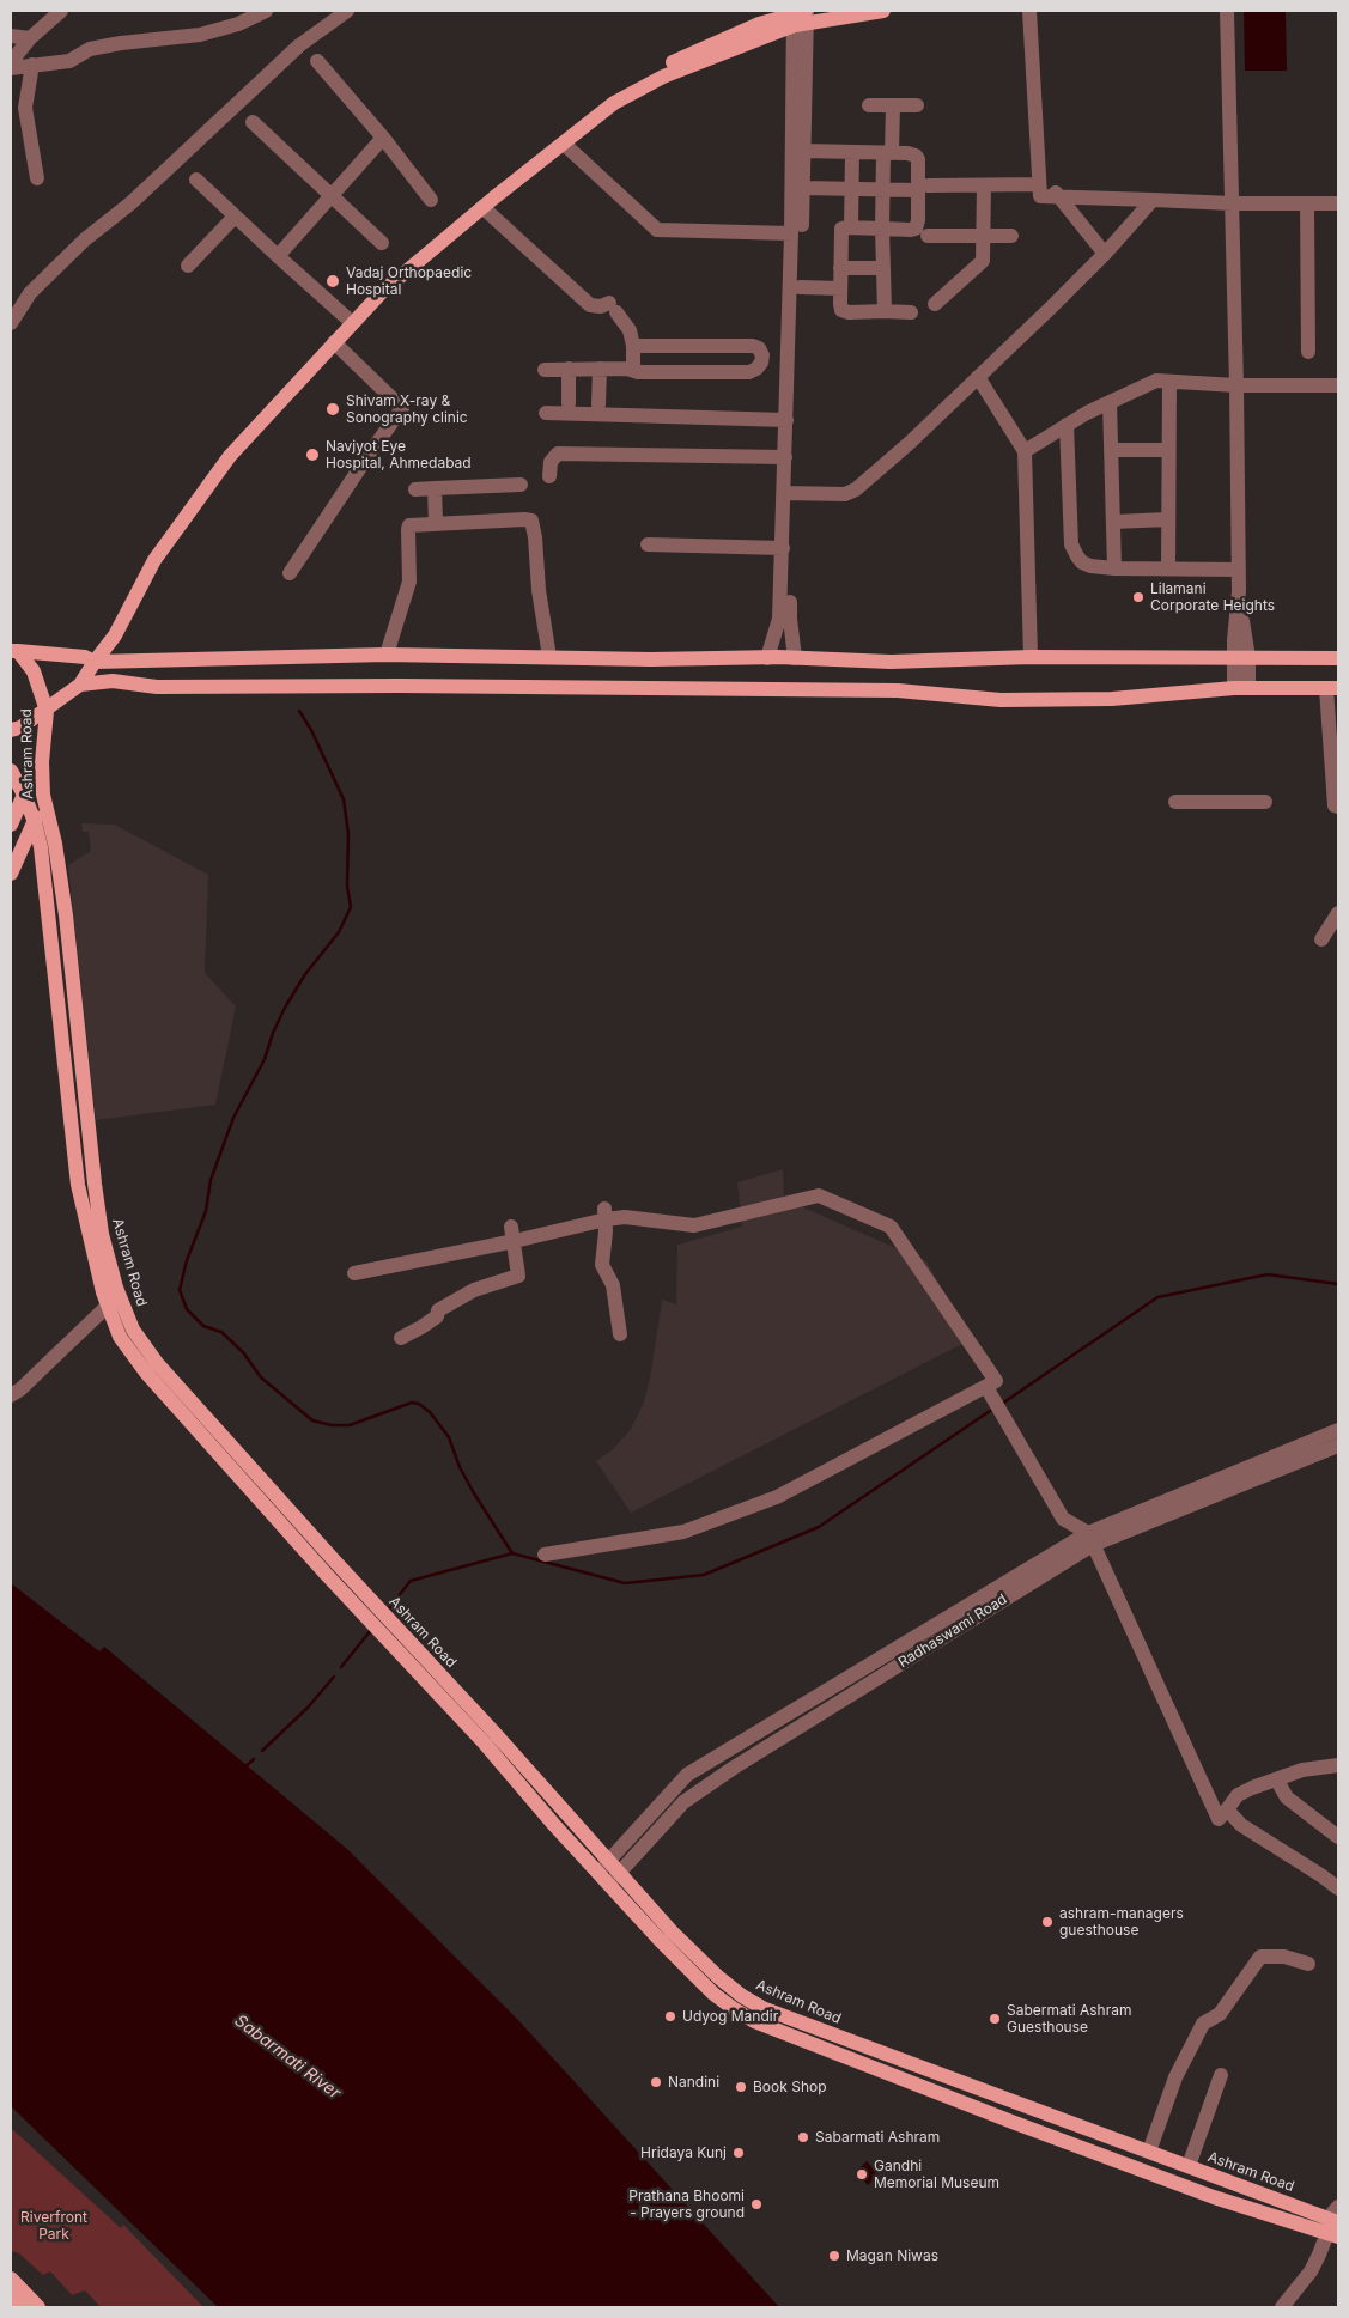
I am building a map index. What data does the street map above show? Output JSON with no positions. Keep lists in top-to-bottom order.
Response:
{
  "streets": {
    "main road": ["Ashram Road"],
    "street": ["Radhaswami Road"]
  },
  "crossings": [
    ["Ashram Road", "Radhaswami Road"]
  ],
  "water": ["Sabarmati River"],
  "parks": ["Riverfront Park"],
  "places": [
    "Vadaj Orthopaedic Hospital",
    "Shivam X-ray & Sonography clinic",
    "Navjyot Eye Hospital, Ahmedabad",
    "Lilamani Corporate Heights",
    "ashram-managers guesthouse",
    "Udyog Mandir",
    "Sabermati Ashram Guesthouse",
    "Nandini",
    "Book Shop",
    "Sabarmati Ashram",
    "Hridaya Kunj",
    "Gandhi Memorial Museum",
    "Prathana Bhoomi - Prayers ground",
    "Magan Niwas"
  ]
}
